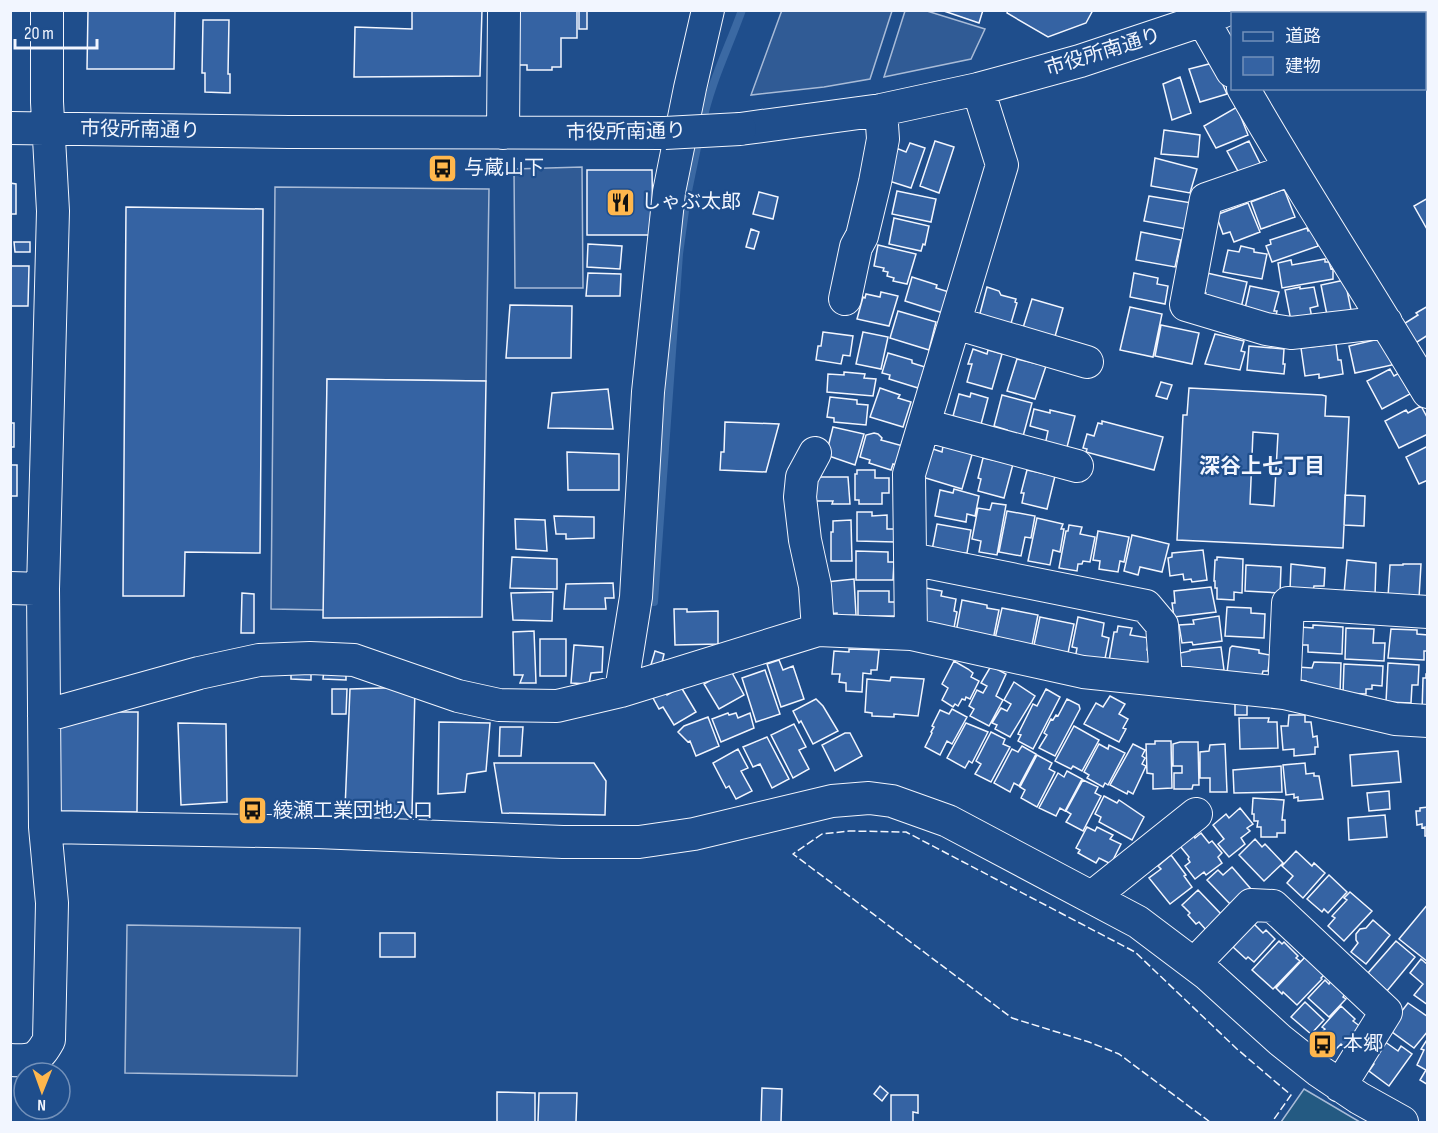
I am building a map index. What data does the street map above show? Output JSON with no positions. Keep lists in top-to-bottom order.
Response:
{
  "streets": {
    "street": ["市役所南通り"]
  },
  "districts": ["深谷上七丁目"],
  "places": {
    "bus stop": ["与蔵山下", "綾瀬工業団地入口", "本郷"],
    "restaurant": ["しゃぶ太郎"]
  },
  "legend": ["道路", "建物"],
  "scale_bar": "20 m",
  "north": "bottom"
}
